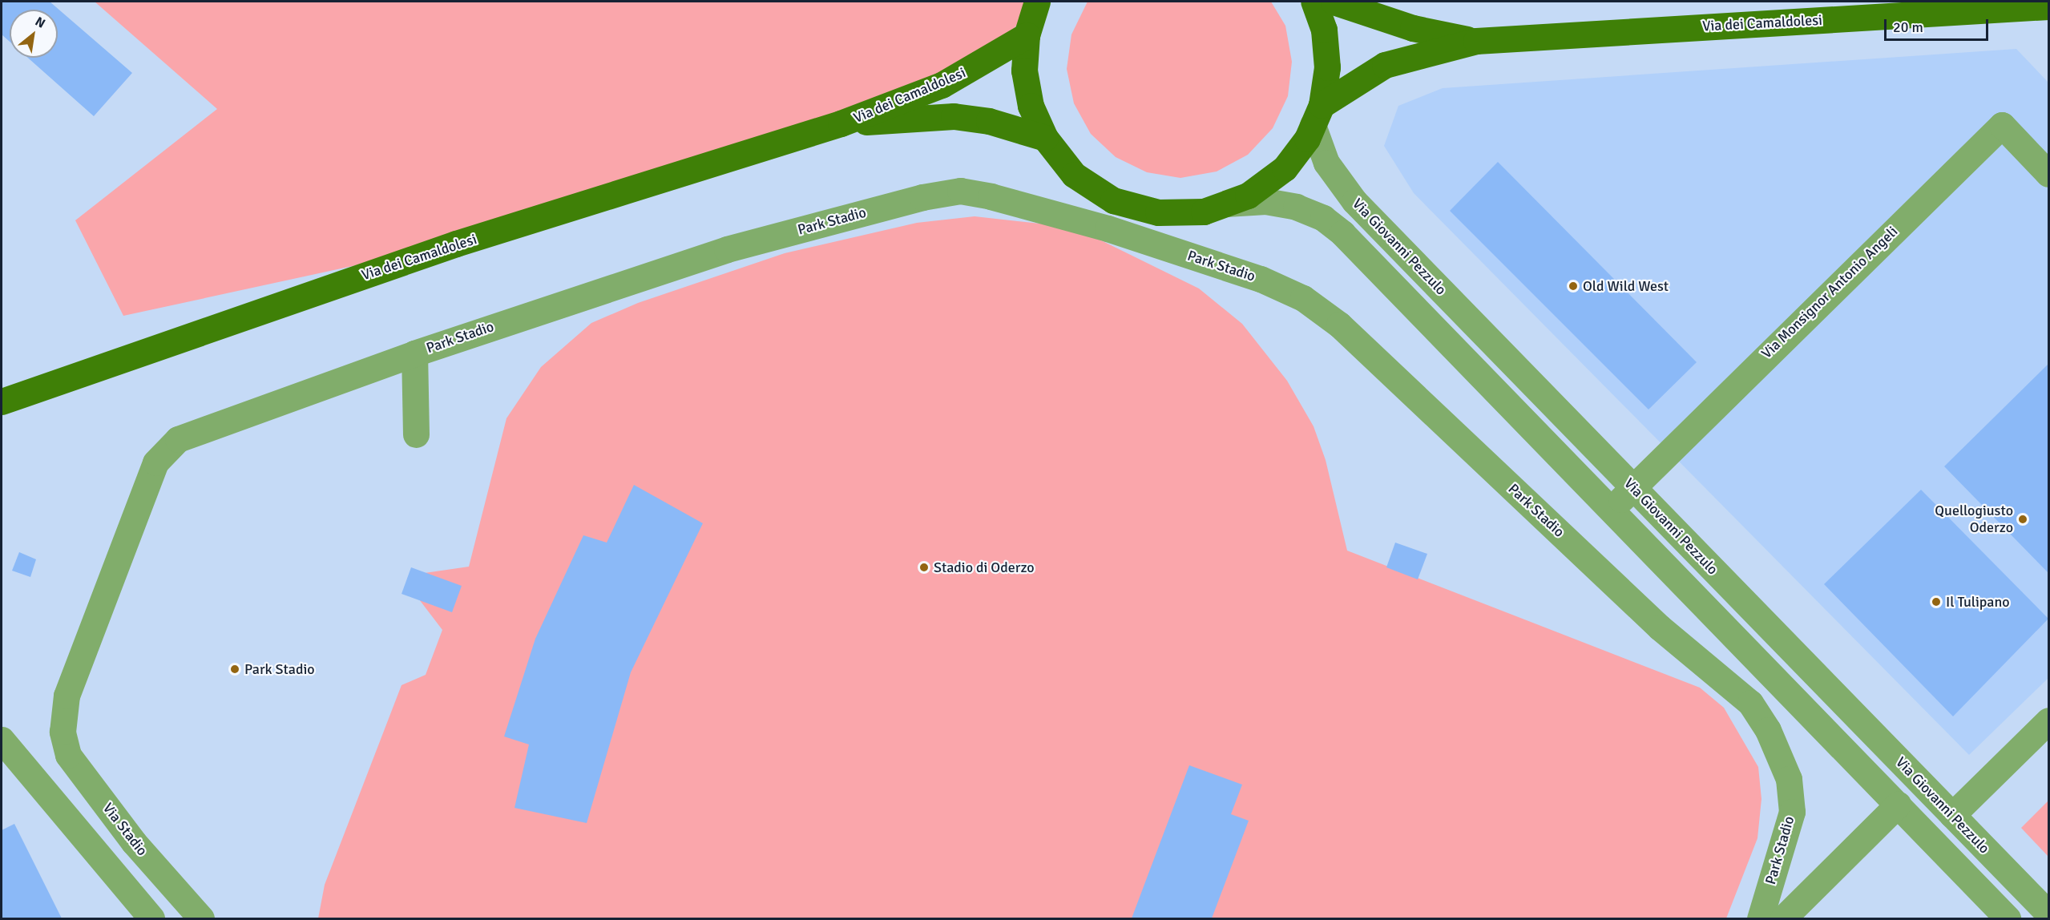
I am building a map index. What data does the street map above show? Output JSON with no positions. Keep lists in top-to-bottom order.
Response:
{
  "streets": {
    "main road": ["Via dei Camaldolesi"],
    "street": [
      "Park Stadio",
      "Via Giovanni Pezzulo",
      "Via Monsignor Antonio Angeli",
      "Via Stadio"
    ]
  },
  "crossings": [
    ["Via dei Camaldolesi", "Via Giovanni Pezzulo"],
    ["Park Stadio", "Via Stadio"],
    ["Via Giovanni Pezzulo", "Via Monsignor Antonio Angeli"]
  ],
  "places": [
    "Old Wild West",
    "Quellogiusto Oderzo",
    "Stadio di Oderzo",
    "Il Tulipano",
    "Park Stadio"
  ],
  "scale_bar": "20 m",
  "north": "top right"
}
